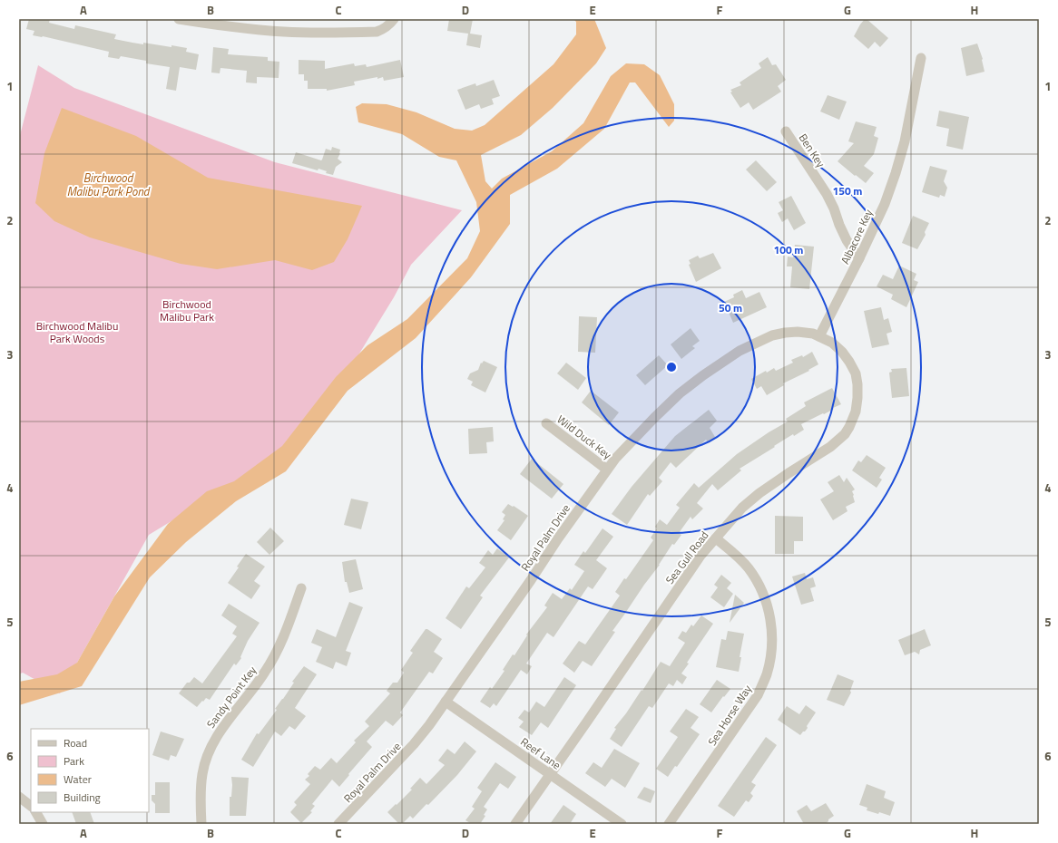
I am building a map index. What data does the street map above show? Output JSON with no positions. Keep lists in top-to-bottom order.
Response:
{
  "streets": {
    "street": [
      "Ben Key",
      "Albacore Key",
      "Wild Duck Key",
      "Royal Palm Drive",
      "Sea Gull Road",
      "Sandy Point Key",
      "Sea Horse Way",
      "Reef Lane"
    ]
  },
  "crossings": [
    ["Ben Key", "Albacore Key"],
    ["Albacore Key", "Royal Palm Drive"],
    ["Albacore Key", "Sea Gull Road"],
    ["Wild Duck Key", "Royal Palm Drive"],
    ["Royal Palm Drive", "Sea Gull Road"],
    ["Royal Palm Drive", "Reef Lane"],
    ["Sea Gull Road", "Sea Horse Way"],
    ["Sea Gull Road", "Reef Lane"]
  ],
  "water": ["Birchwood Malibu Park Pond"],
  "parks": ["Birchwood Malibu Park", "Birchwood Malibu Park Woods"],
  "legend": [
    "Road",
    "Park",
    "Water",
    "Building"
  ],
  "grid": {
    "columns": [
      "A",
      "B",
      "C",
      "D",
      "E",
      "F",
      "G",
      "H"
    ],
    "rows": [
      "1",
      "2",
      "3",
      "4",
      "5",
      "6"
    ]
  },
  "rings": ["150 m", "100 m", "50 m"]
}
